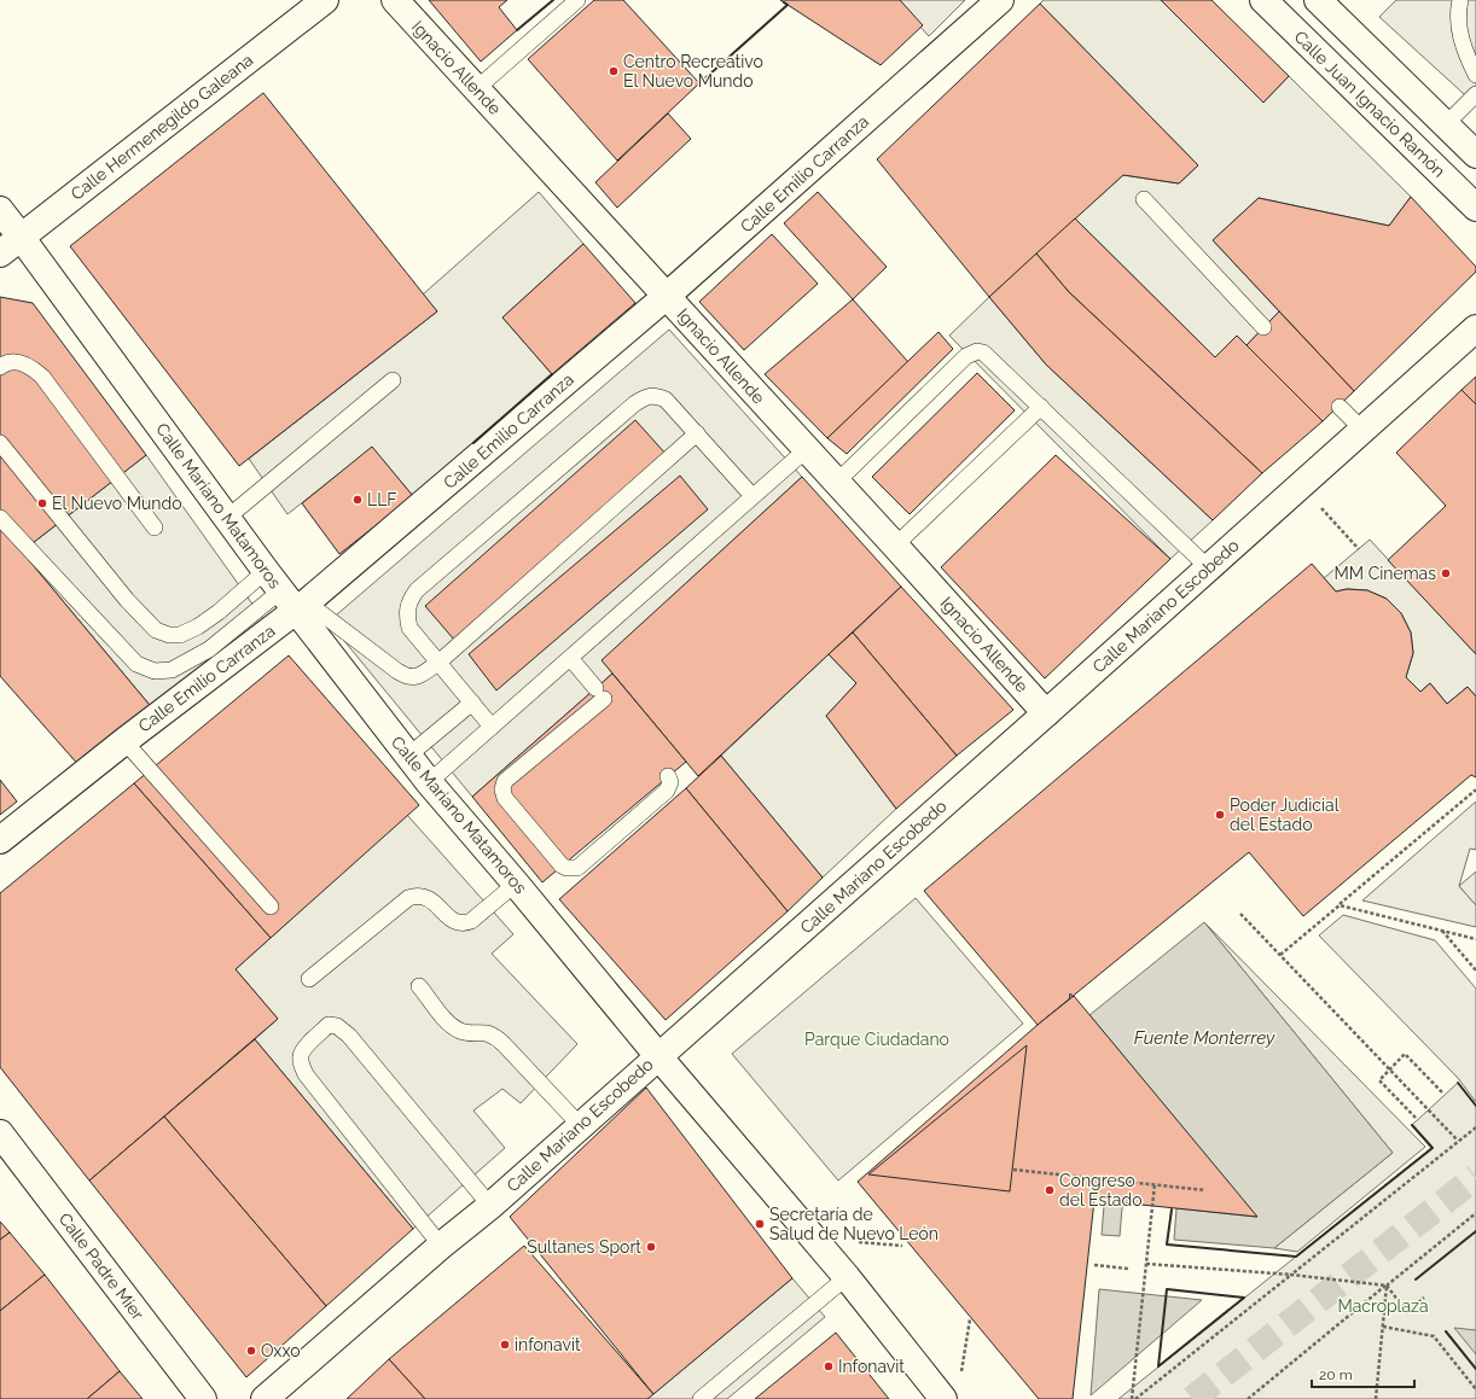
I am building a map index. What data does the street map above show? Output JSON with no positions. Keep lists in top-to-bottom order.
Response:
{
  "streets": {
    "street": [
      "Ignacio Allende",
      "Calle Juan Ignacio Ramón",
      "Calle Hermenegildo Galeana",
      "Calle Emilio Carranza",
      "Calle Mariano Matamoros",
      "Calle Mariano Escobedo",
      "Calle Padre Mier"
    ]
  },
  "crossings": [
    ["Ignacio Allende", "Calle Emilio Carranza"],
    ["Ignacio Allende", "Calle Mariano Escobedo"],
    ["Calle Hermenegildo Galeana", "Calle Mariano Matamoros"],
    ["Calle Emilio Carranza", "Calle Mariano Matamoros"],
    ["Calle Mariano Matamoros", "Calle Mariano Escobedo"]
  ],
  "water": ["Fuente Monterrey"],
  "parks": ["Parque Ciudadano", "Macroplaza"],
  "places": [
    "Centro Recreativo El Nuevo Mundo",
    "LLF",
    "El Nuevo Mundo",
    "MM Cinemas",
    "Poder Judicial del Estado",
    "Congreso del Estado",
    "Secretaría de Salud de Nuevo León",
    "Sultanes Sport",
    "infonavit",
    "Oxxo",
    "Infonavit"
  ],
  "scale_bar": "20 m"
}
